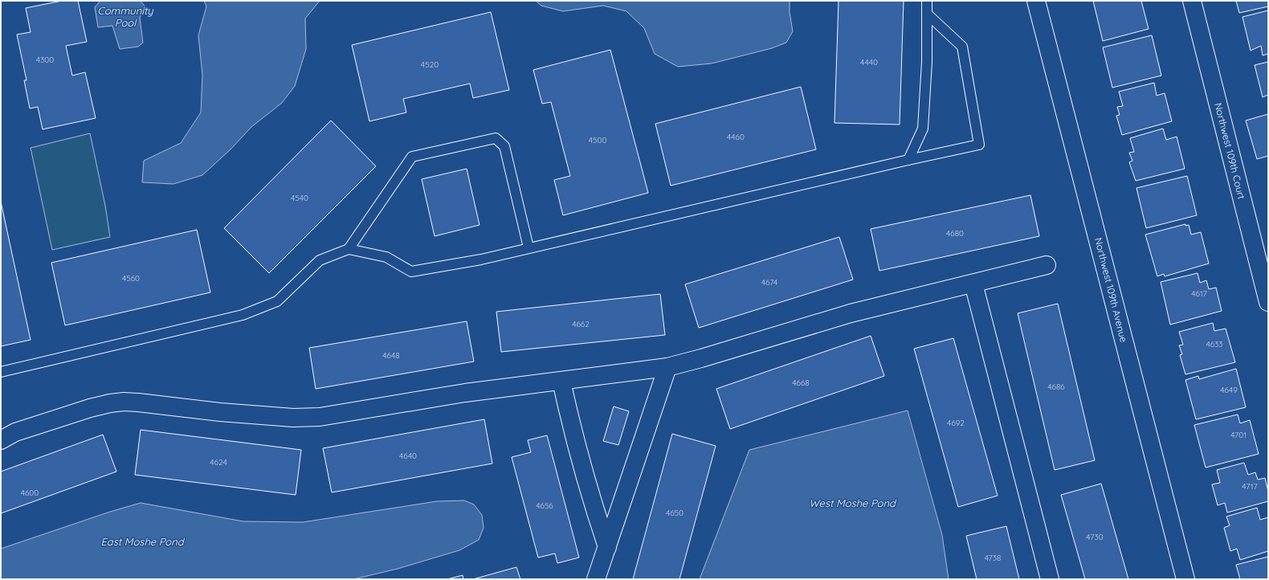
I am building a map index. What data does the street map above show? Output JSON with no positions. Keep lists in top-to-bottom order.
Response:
{
  "streets": {
    "street": ["Northwest 109th Court", "Northwest 109th Avenue"]
  },
  "water": ["Community Pool", "West Moshe Pond", "East Moshe Pond"],
  "house_numbers": [
    "4300",
    "4440",
    "4520",
    "4460",
    "4500",
    "4540",
    "4680",
    "4560",
    "4674",
    "4617",
    "4662",
    "4633",
    "4648",
    "4668",
    "4686",
    "4649",
    "4692",
    "4701",
    "4640",
    "4624",
    "4717",
    "4600",
    "4656",
    "4650",
    "4730",
    "4738"
  ]
}
